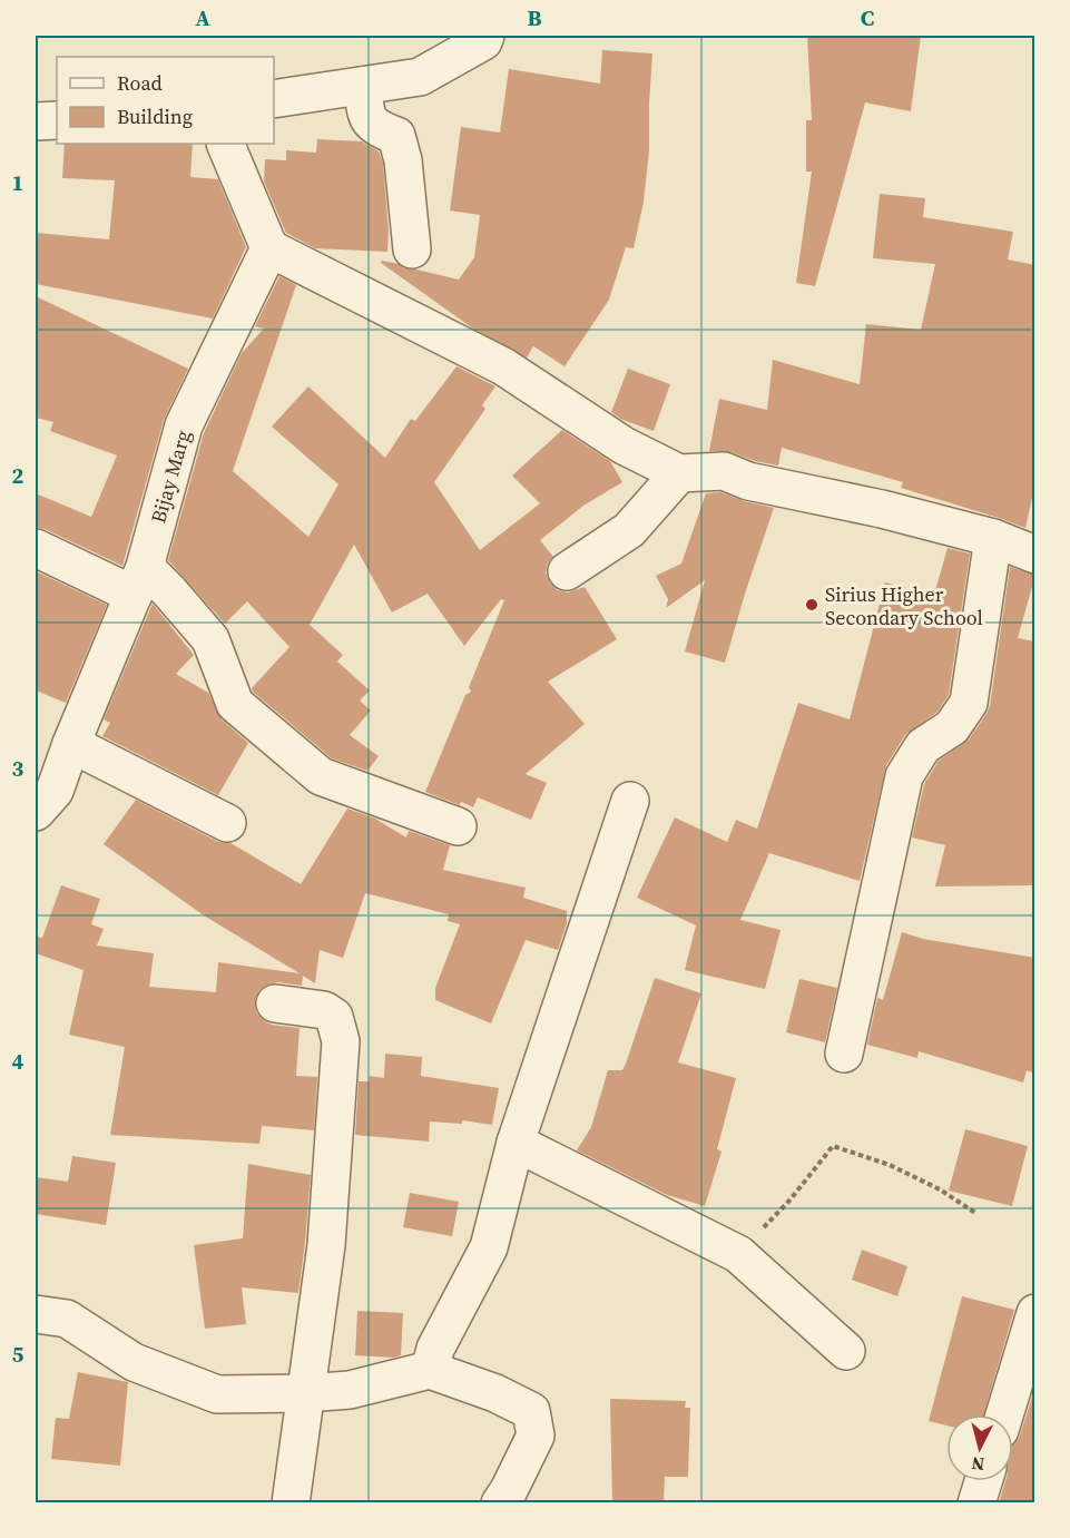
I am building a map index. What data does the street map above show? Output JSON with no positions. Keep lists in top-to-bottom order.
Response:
{
  "streets": {
    "street": ["Bijay Marg"]
  },
  "places": ["Sirius Higher Secondary School"],
  "legend": ["Road", "Building"],
  "north": "bottom",
  "grid": {
    "columns": ["A", "B", "C"],
    "rows": [
      "1",
      "2",
      "3",
      "4",
      "5"
    ]
  }
}
